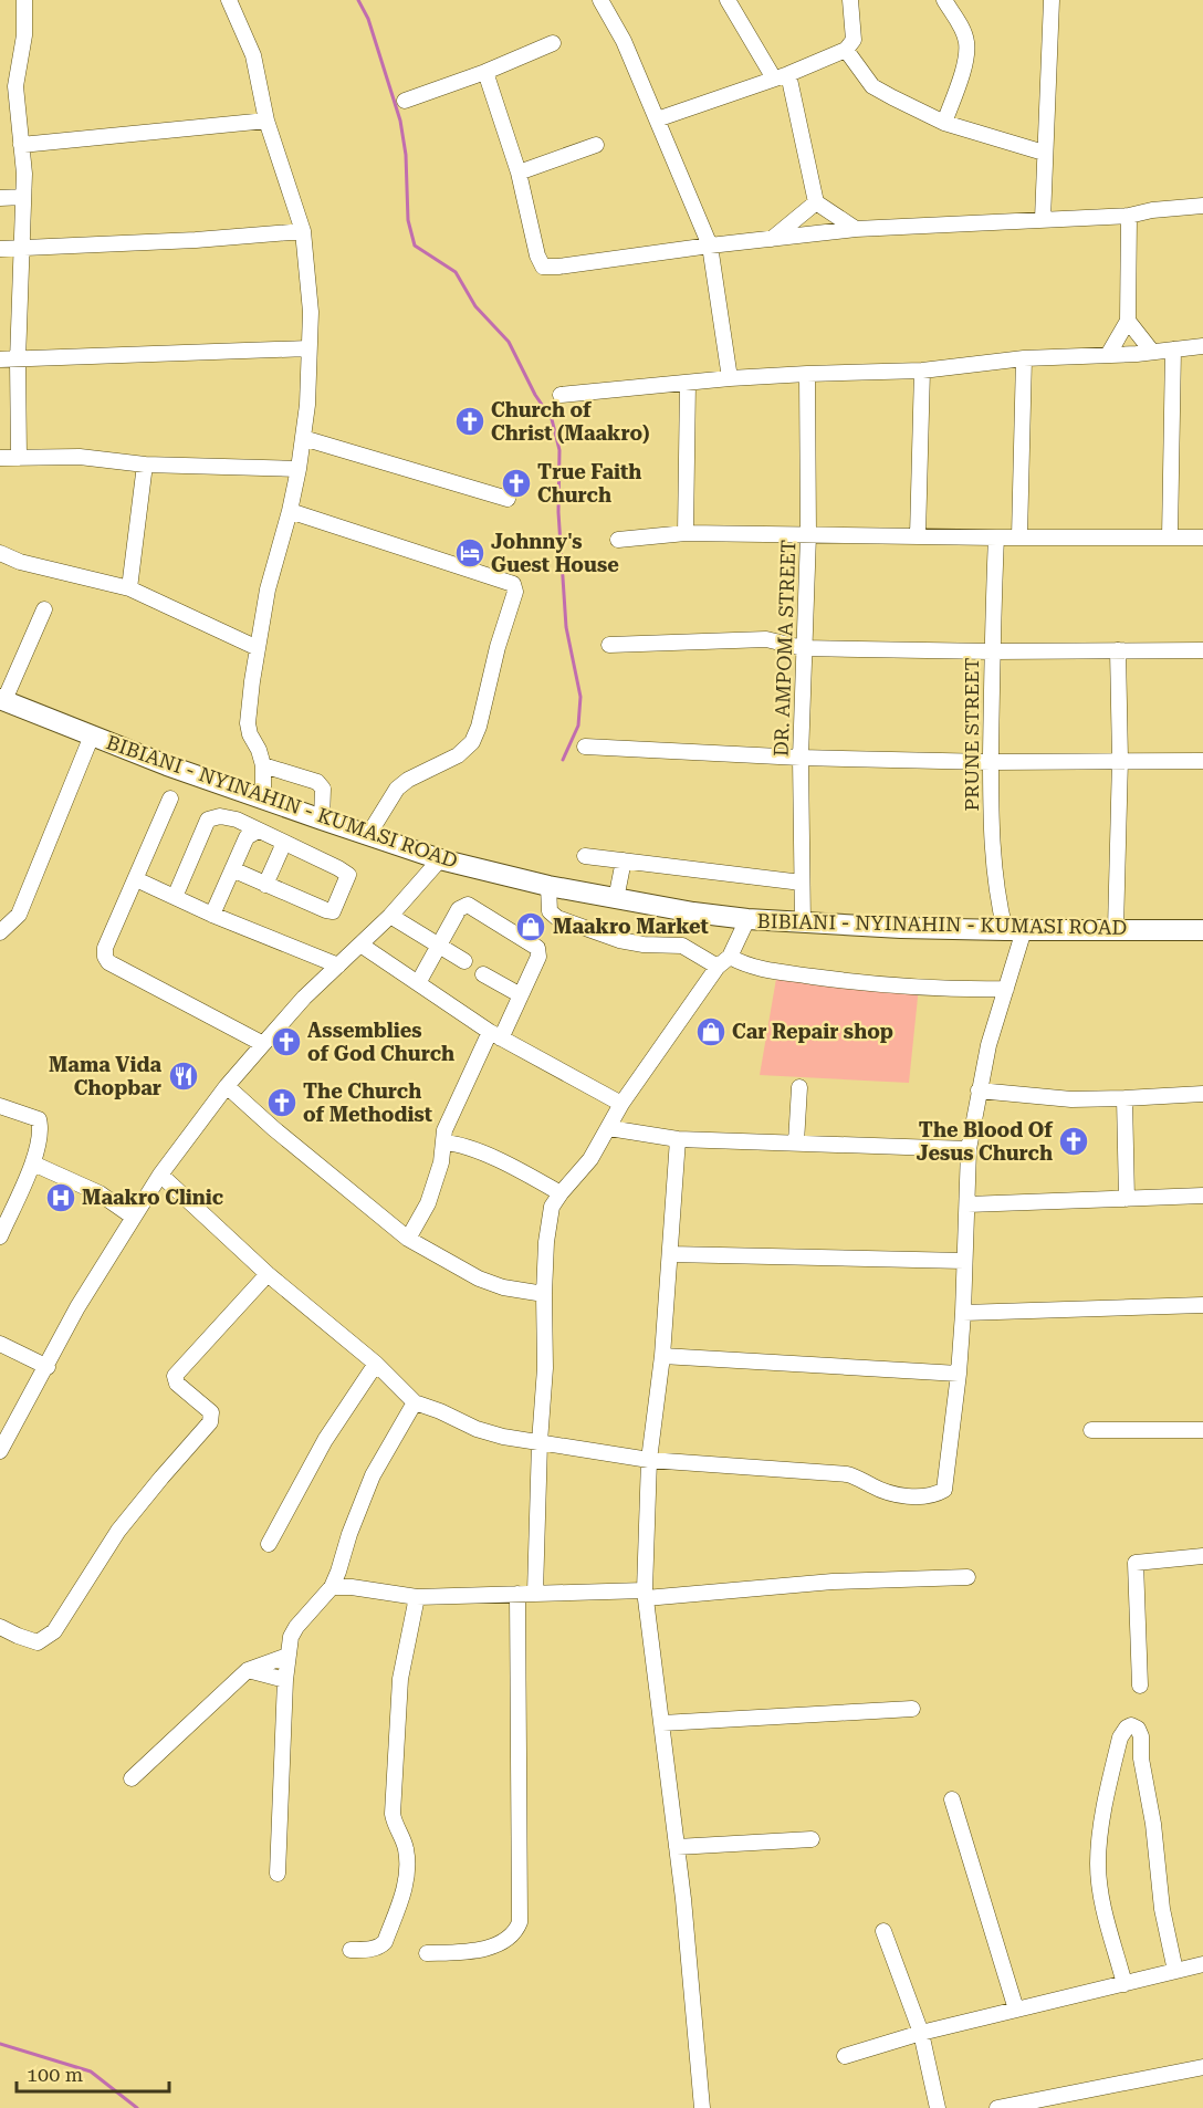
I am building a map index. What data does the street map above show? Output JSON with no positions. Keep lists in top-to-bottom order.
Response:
{
  "streets": {
    "main road": ["BIBIANI - NYINAHIN - KUMASI ROAD"],
    "street": ["DR. AMPOMA STREET", "PRUNE STREET"]
  },
  "crossings": [
    ["DR. AMPOMA STREET", "BIBIANI - NYINAHIN - KUMASI ROAD"],
    ["PRUNE STREET", "BIBIANI - NYINAHIN - KUMASI ROAD"]
  ],
  "places": {
    "church": [
      "Church of Christ (Maakro)",
      "True Faith Church",
      "Assemblies of God Church",
      "The Church of Methodist",
      "The Blood Of Jesus Church"
    ],
    "hotel": ["Johnny's Guest House"],
    "shop": ["Maakro Market", "Car Repair shop"],
    "restaurant": ["Mama Vida Chopbar"],
    "hospital": ["Maakro Clinic"]
  },
  "scale_bar": "100 m"
}
